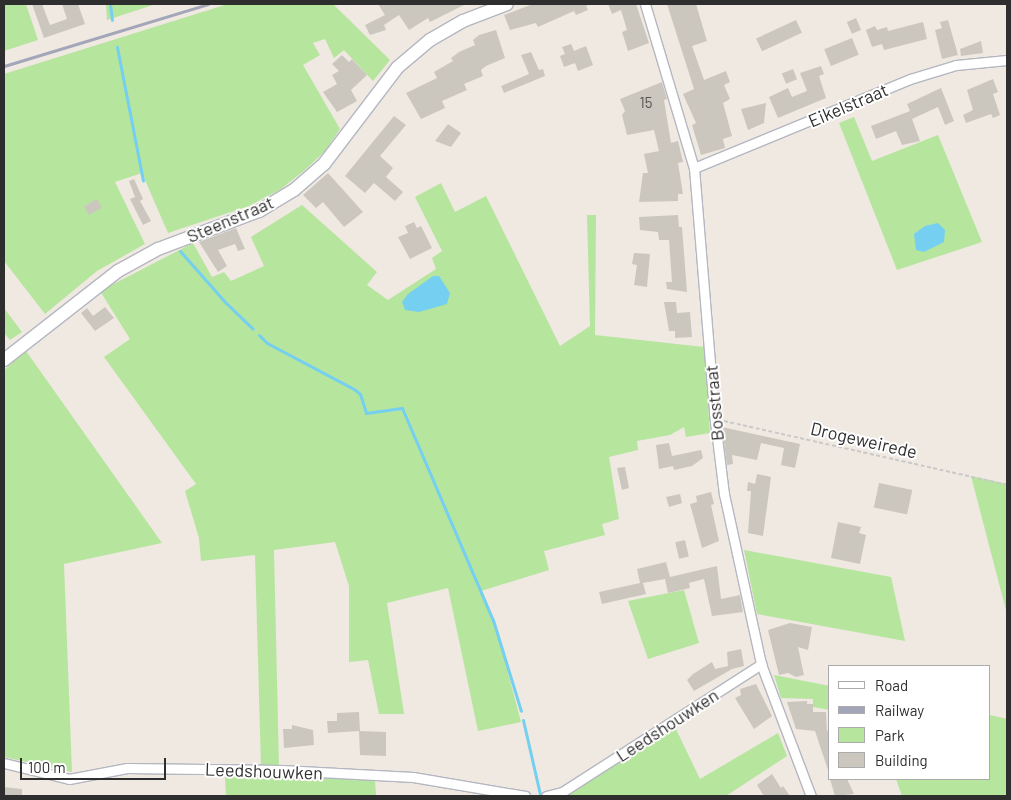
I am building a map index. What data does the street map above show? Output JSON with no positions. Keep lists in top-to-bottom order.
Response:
{
  "streets": {
    "street": [
      "Eikelstraat",
      "Steenstraat",
      "Bosstraat",
      "Leedshouwken"
    ],
    "path": ["Drogeweirede"]
  },
  "crossings": [
    ["Eikelstraat", "Bosstraat"],
    ["Bosstraat", "Drogeweirede"],
    ["Bosstraat", "Leedshouwken"]
  ],
  "house_numbers": ["15"],
  "legend": [
    "Road",
    "Railway",
    "Park",
    "Building"
  ],
  "scale_bar": "100 m"
}
